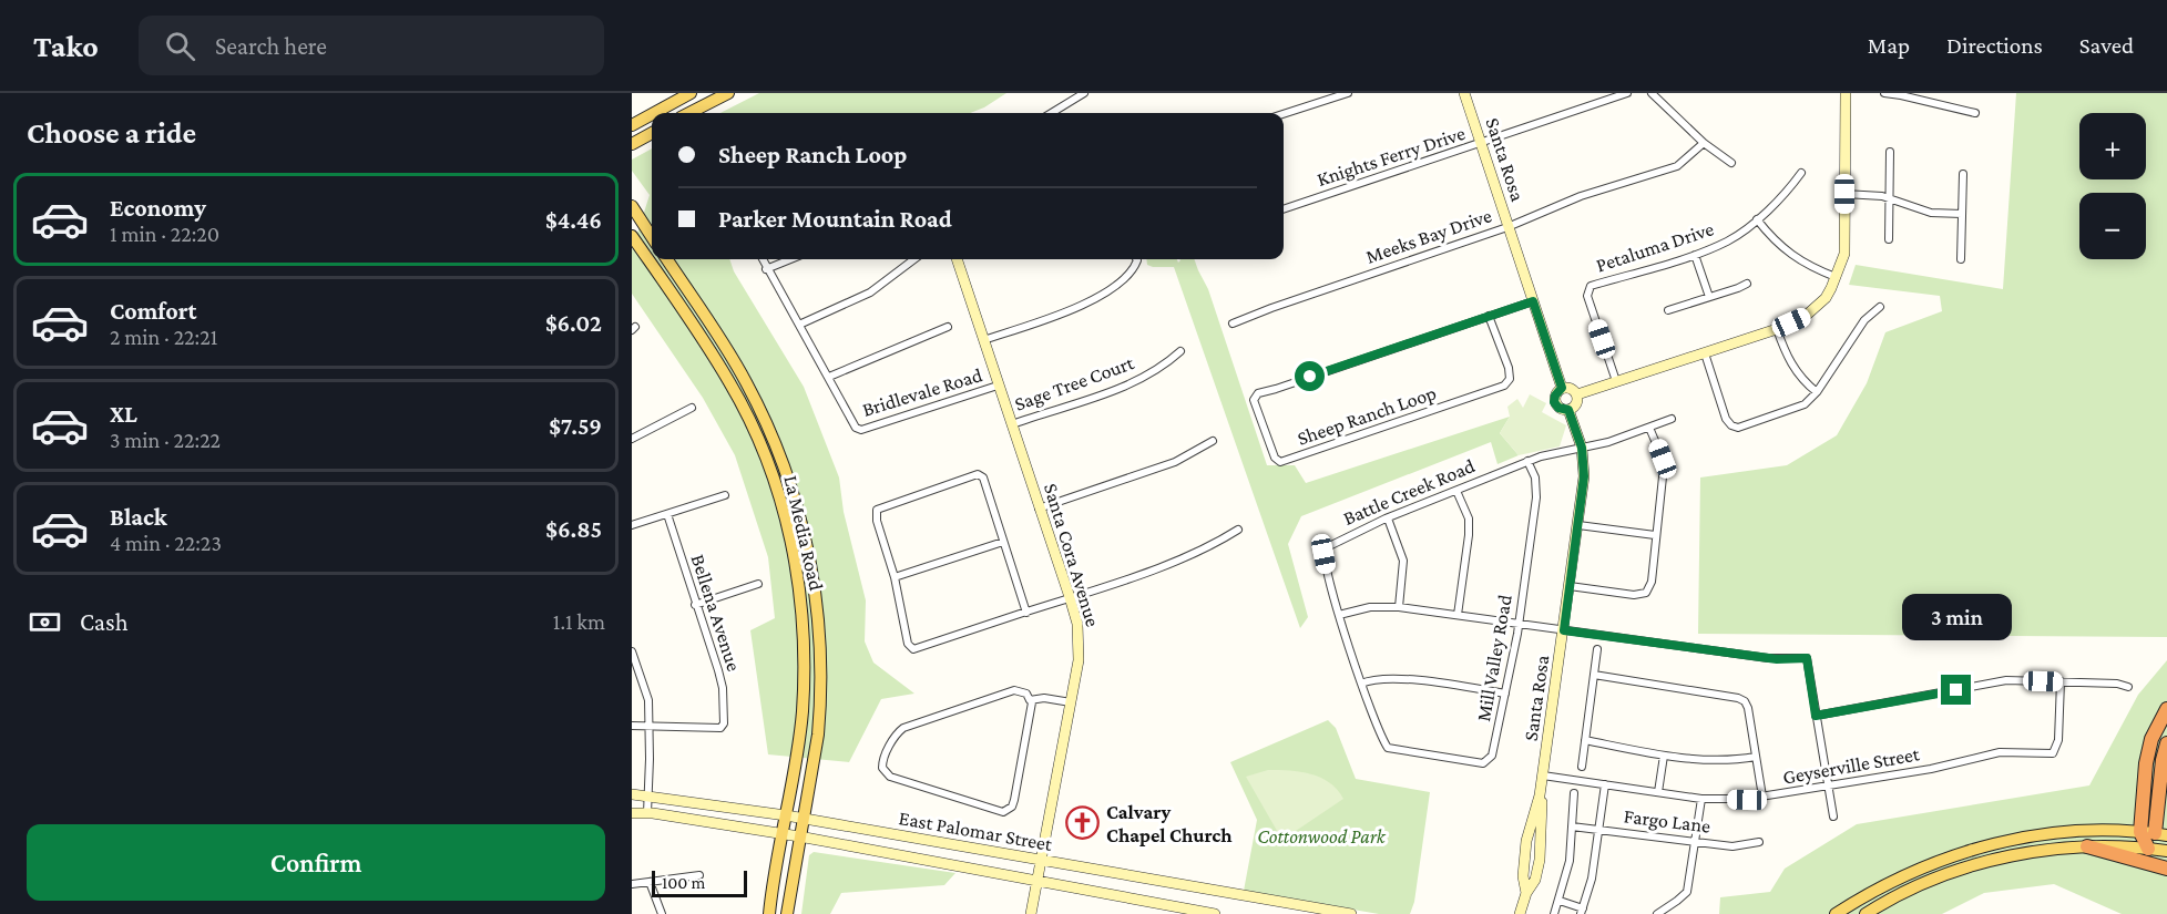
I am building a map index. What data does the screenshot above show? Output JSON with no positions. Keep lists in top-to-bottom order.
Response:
{
  "streets": {
    "main road": ["La Media Road"],
    "street": [
      "Knights Ferry Drive",
      "Santa Rosa",
      "Meeks Bay Drive",
      "Petaluma Drive",
      "Sage Tree Court",
      "Bridlevale Road",
      "Sheep Ranch Loop",
      "Battle Creek Road",
      "Santa Cora Avenue",
      "Bellena Avenue",
      "Mill Valley Road",
      "Geyserville Street",
      "Fargo Lane",
      "East Palomar Street"
    ]
  },
  "crossings": [
    ["Knights Ferry Drive", "Santa Rosa"],
    ["Santa Rosa", "Meeks Bay Drive"],
    ["Santa Rosa", "Sheep Ranch Loop"],
    ["Santa Rosa", "Battle Creek Road"],
    ["Santa Rosa", "Geyserville Street"],
    ["Sage Tree Court", "Santa Cora Avenue"],
    ["Bridlevale Road", "Santa Cora Avenue"],
    ["Battle Creek Road", "Mill Valley Road"],
    ["La Media Road", "East Palomar Street"],
    ["Santa Cora Avenue", "East Palomar Street"]
  ],
  "parks": ["Cottonwood Park"],
  "places": {
    "church": ["Calvary Chapel Church"]
  },
  "scale_bar": "100 m",
  "page": {
    "header": "Tako",
    "search": "Search here",
    "nav": ["Map", "Directions", "Saved"],
    "heading": "Choose a ride",
    "map_buttons": ["+", "−"],
    "banner": ["Sheep Ranch Loop", "Parker Mountain Road"],
    "list": [
      {
        "name": "Economy",
        "note": "1 min · 22:20",
        "value": "$4.46"
      },
      {
        "name": "Comfort",
        "note": "2 min · 22:21",
        "value": "$6.02"
      },
      {
        "name": "XL",
        "note": "3 min · 22:22",
        "value": "$7.59"
      },
      {
        "name": "Black",
        "note": "4 min · 22:23",
        "value": "$6.85"
      }
    ],
    "pay": ["Cash", "1.1 km"],
    "bubble": "3 min",
    "buttons": "Confirm",
    "scale": "100 m"
  }
}
